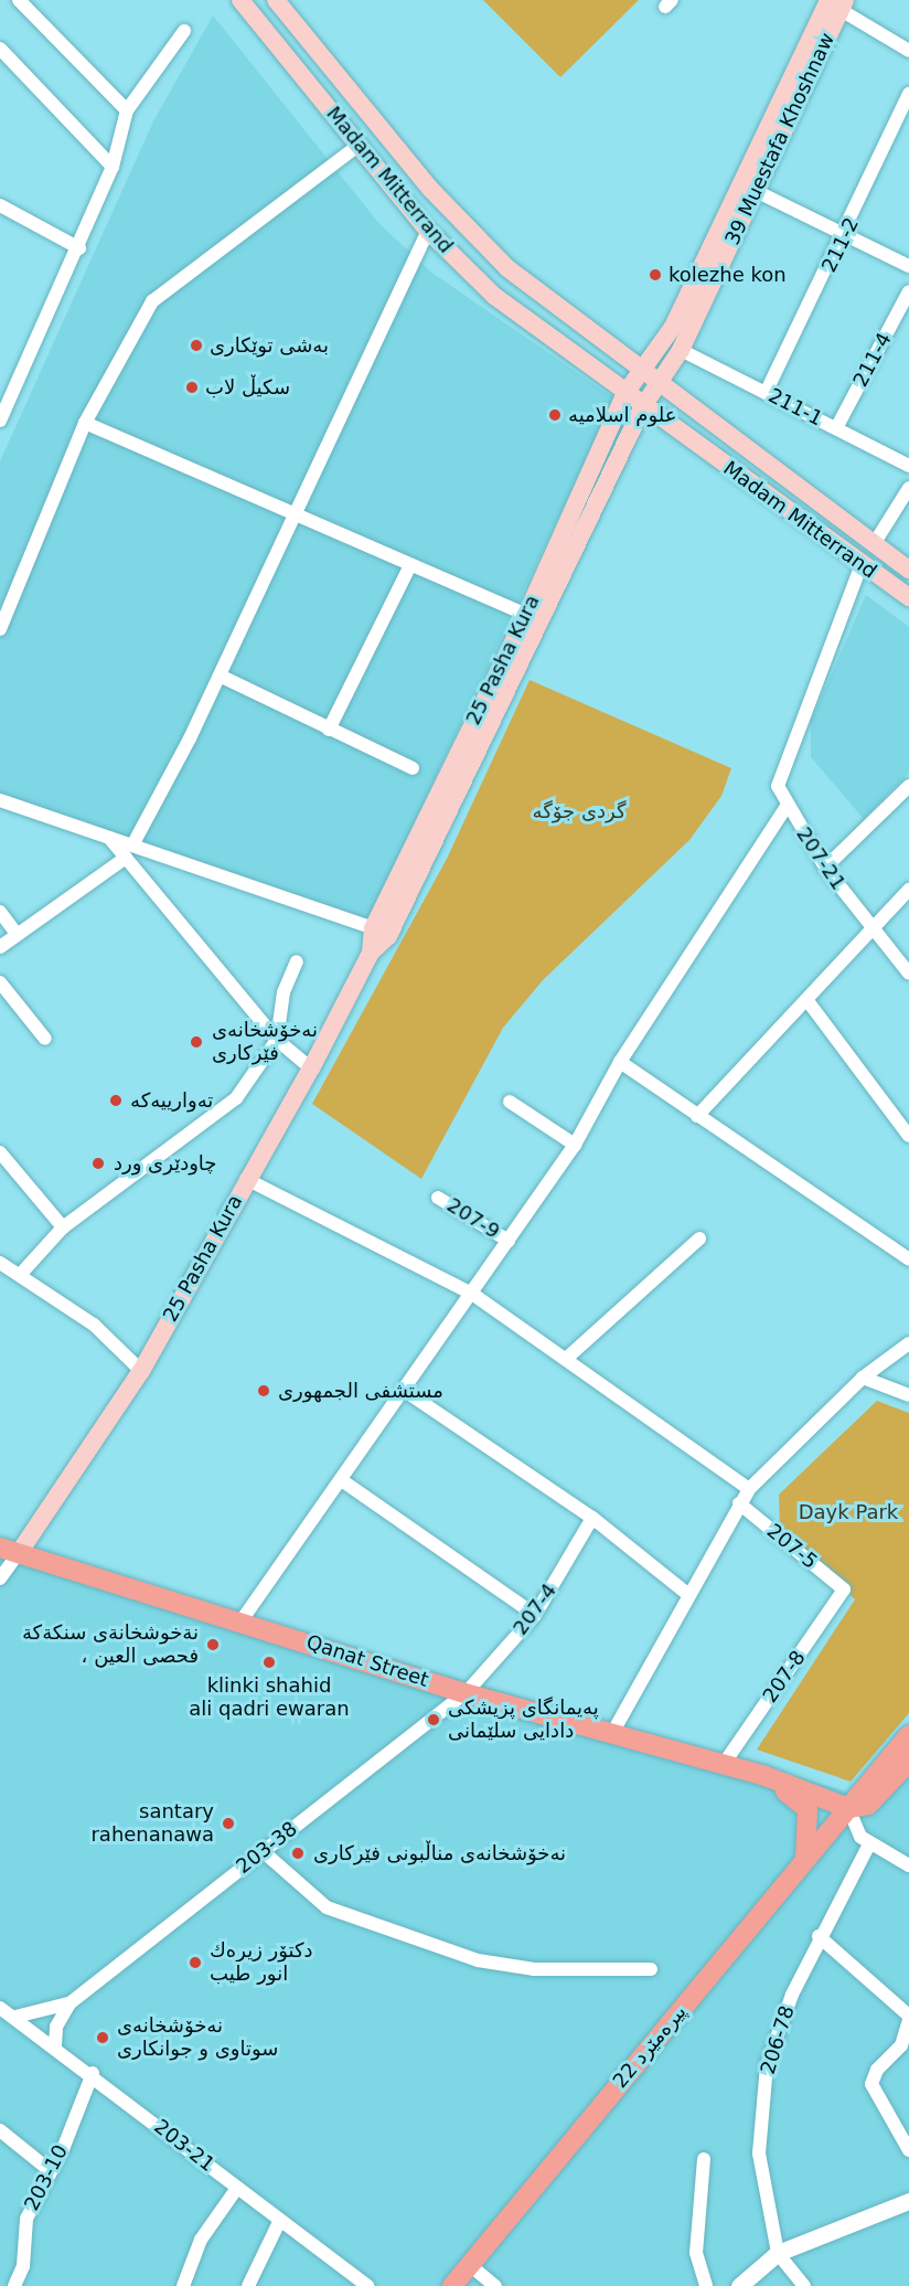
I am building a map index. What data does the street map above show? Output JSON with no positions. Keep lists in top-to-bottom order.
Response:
{
  "streets": {
    "main road": [
      "39 Muestafa Khoshnaw",
      "Madam Mitterrand",
      "25 Pasha Kura",
      "Qanat Street",
      "22 پیرەمێرد"
    ],
    "street": [
      "211-2",
      "211-4",
      "211-1",
      "207-21",
      "207-9",
      "207-5",
      "207-4",
      "207-8",
      "203-38",
      "206-78",
      "203-21",
      "203-10"
    ]
  },
  "crossings": [
    ["39 Muestafa Khoshnaw", "Madam Mitterrand"],
    ["39 Muestafa Khoshnaw", "211-1"],
    ["39 Muestafa Khoshnaw", "25 Pasha Kura"],
    ["Madam Mitterrand", "25 Pasha Kura"],
    ["Madam Mitterrand", "207-21"],
    ["211-2", "211-1"],
    ["211-4", "211-1"],
    ["25 Pasha Kura", "Qanat Street"],
    ["207-5", "207-8"],
    ["207-4", "Qanat Street"],
    ["207-4", "203-38"],
    ["Qanat Street", "207-8"],
    ["Qanat Street", "203-38"],
    ["Qanat Street", "22 پیرەمێرد"],
    ["203-38", "203-21"],
    ["203-21", "203-10"]
  ],
  "parks": ["گردی جۆگە", "Dayk Park"],
  "places": [
    "kolezhe kon",
    "بە‌شی توێكاری",
    "سكیڵ لاب",
    "علوم اسلاميه",
    "نەخۆشخانەی فێرکاری",
    "تەوارییەکە",
    "چاودێری ورد",
    "مستشفى الجمهورى",
    "نةخوشخانةى سنكةكة ، فحصى العين",
    "klinki shahid ali qadri ewaran",
    "پەیمانگای پزیشکی دادایی سلێمانی",
    "santary rahenanawa",
    "نەخۆشخانەی مناڵبونی فێرکاری",
    "دکتۆر زیرەك انور طیب",
    "نەخۆشخانەی سوتاوی و جوانکاری"
  ]
}
